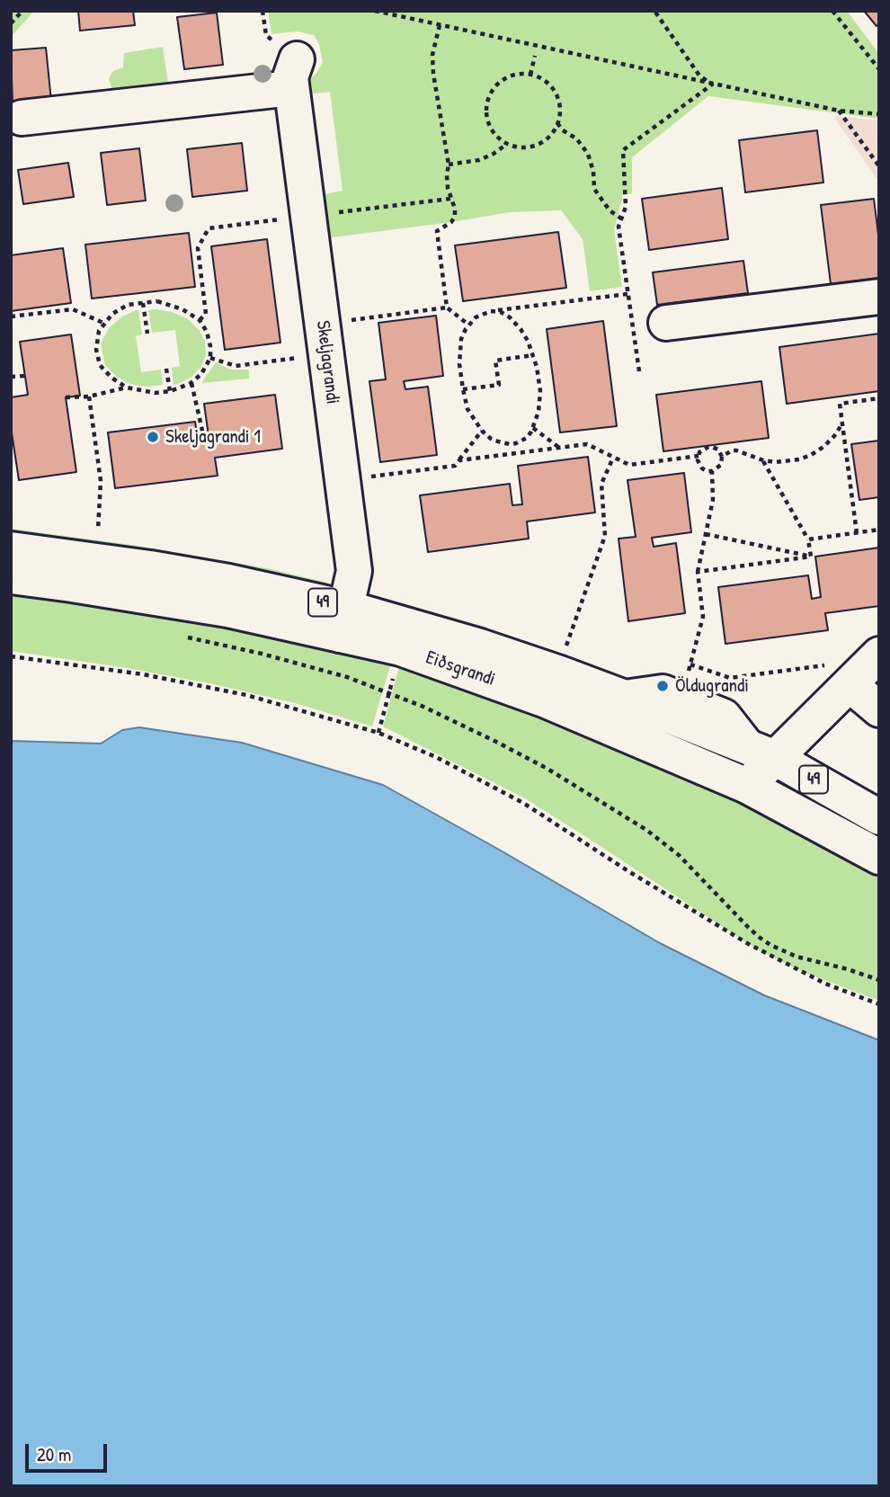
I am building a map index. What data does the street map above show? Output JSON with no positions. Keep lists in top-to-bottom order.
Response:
{
  "streets": {
    "main road": ["Skeljagrandi", "49", "Eiðsgrandi"]
  },
  "crossings": [
    ["Skeljagrandi", "Eiðsgrandi"]
  ],
  "places": ["Skeljagrandi 1", "Öldugrandi"],
  "scale_bar": "20 m"
}
